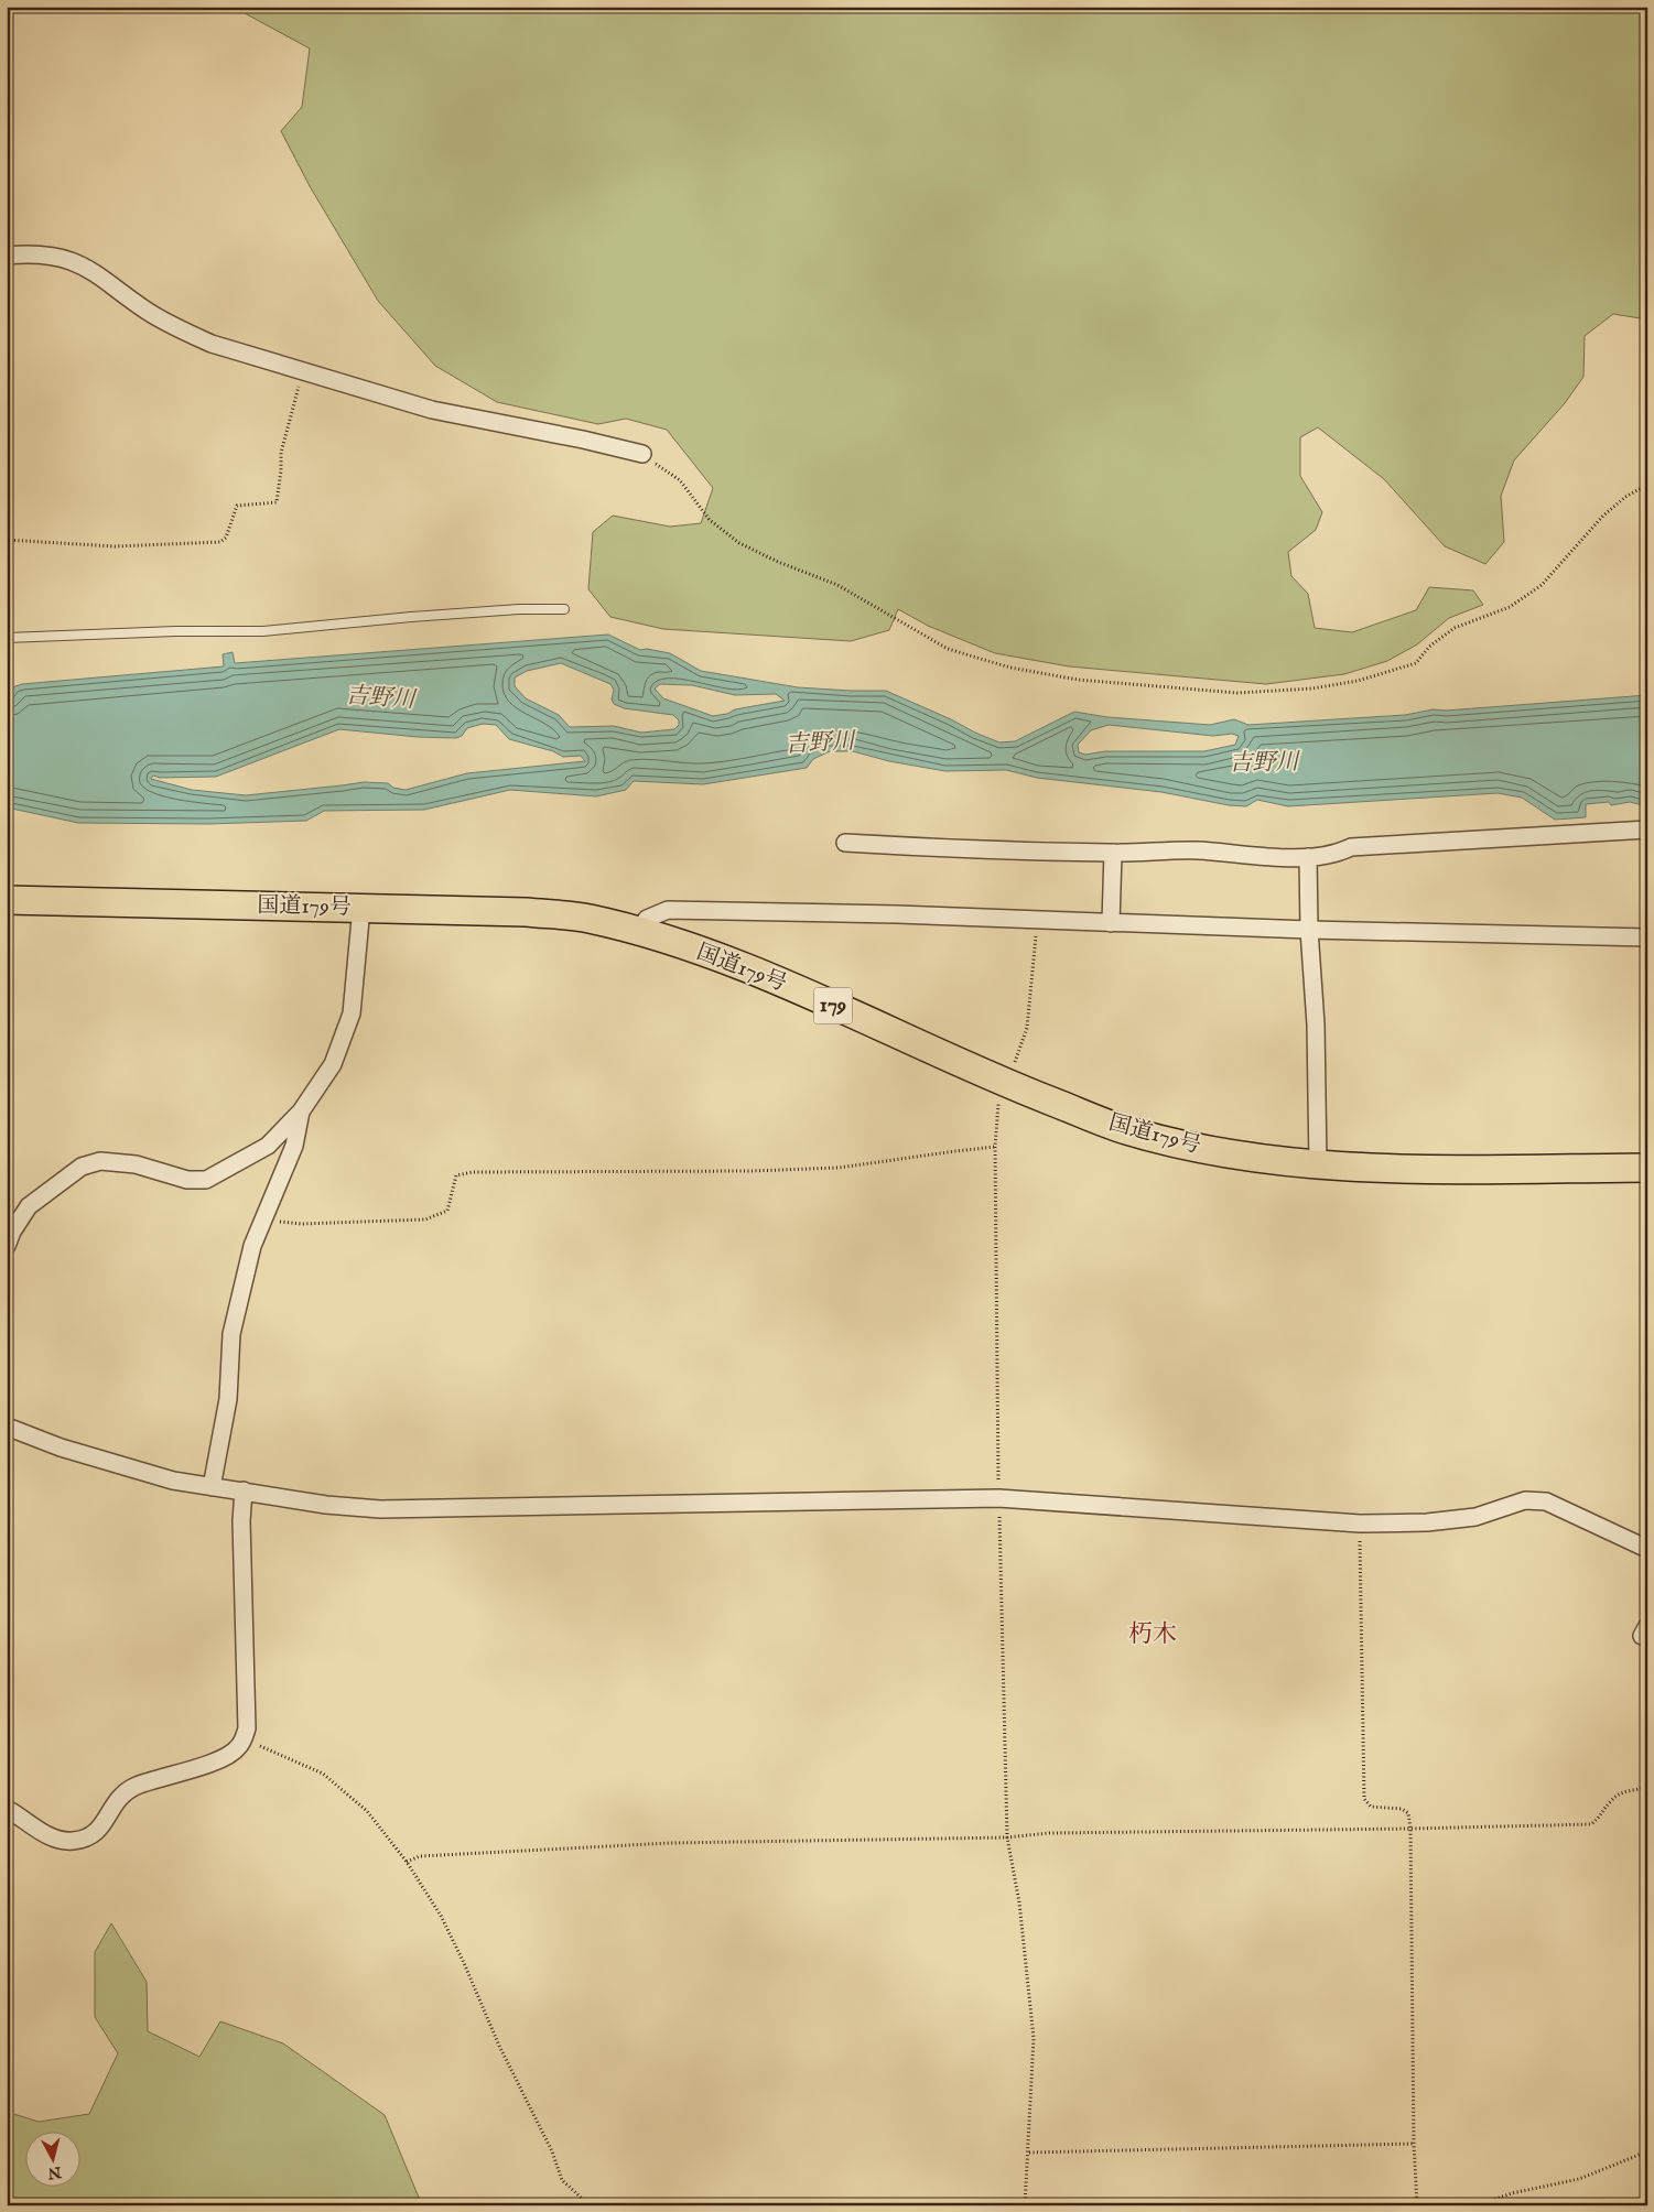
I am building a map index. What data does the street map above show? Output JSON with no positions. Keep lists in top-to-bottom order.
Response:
{
  "streets": {
    "highway": ["国道179号", "179"]
  },
  "districts": ["朽木"],
  "water": ["吉野川"],
  "north": "bottom"
}
